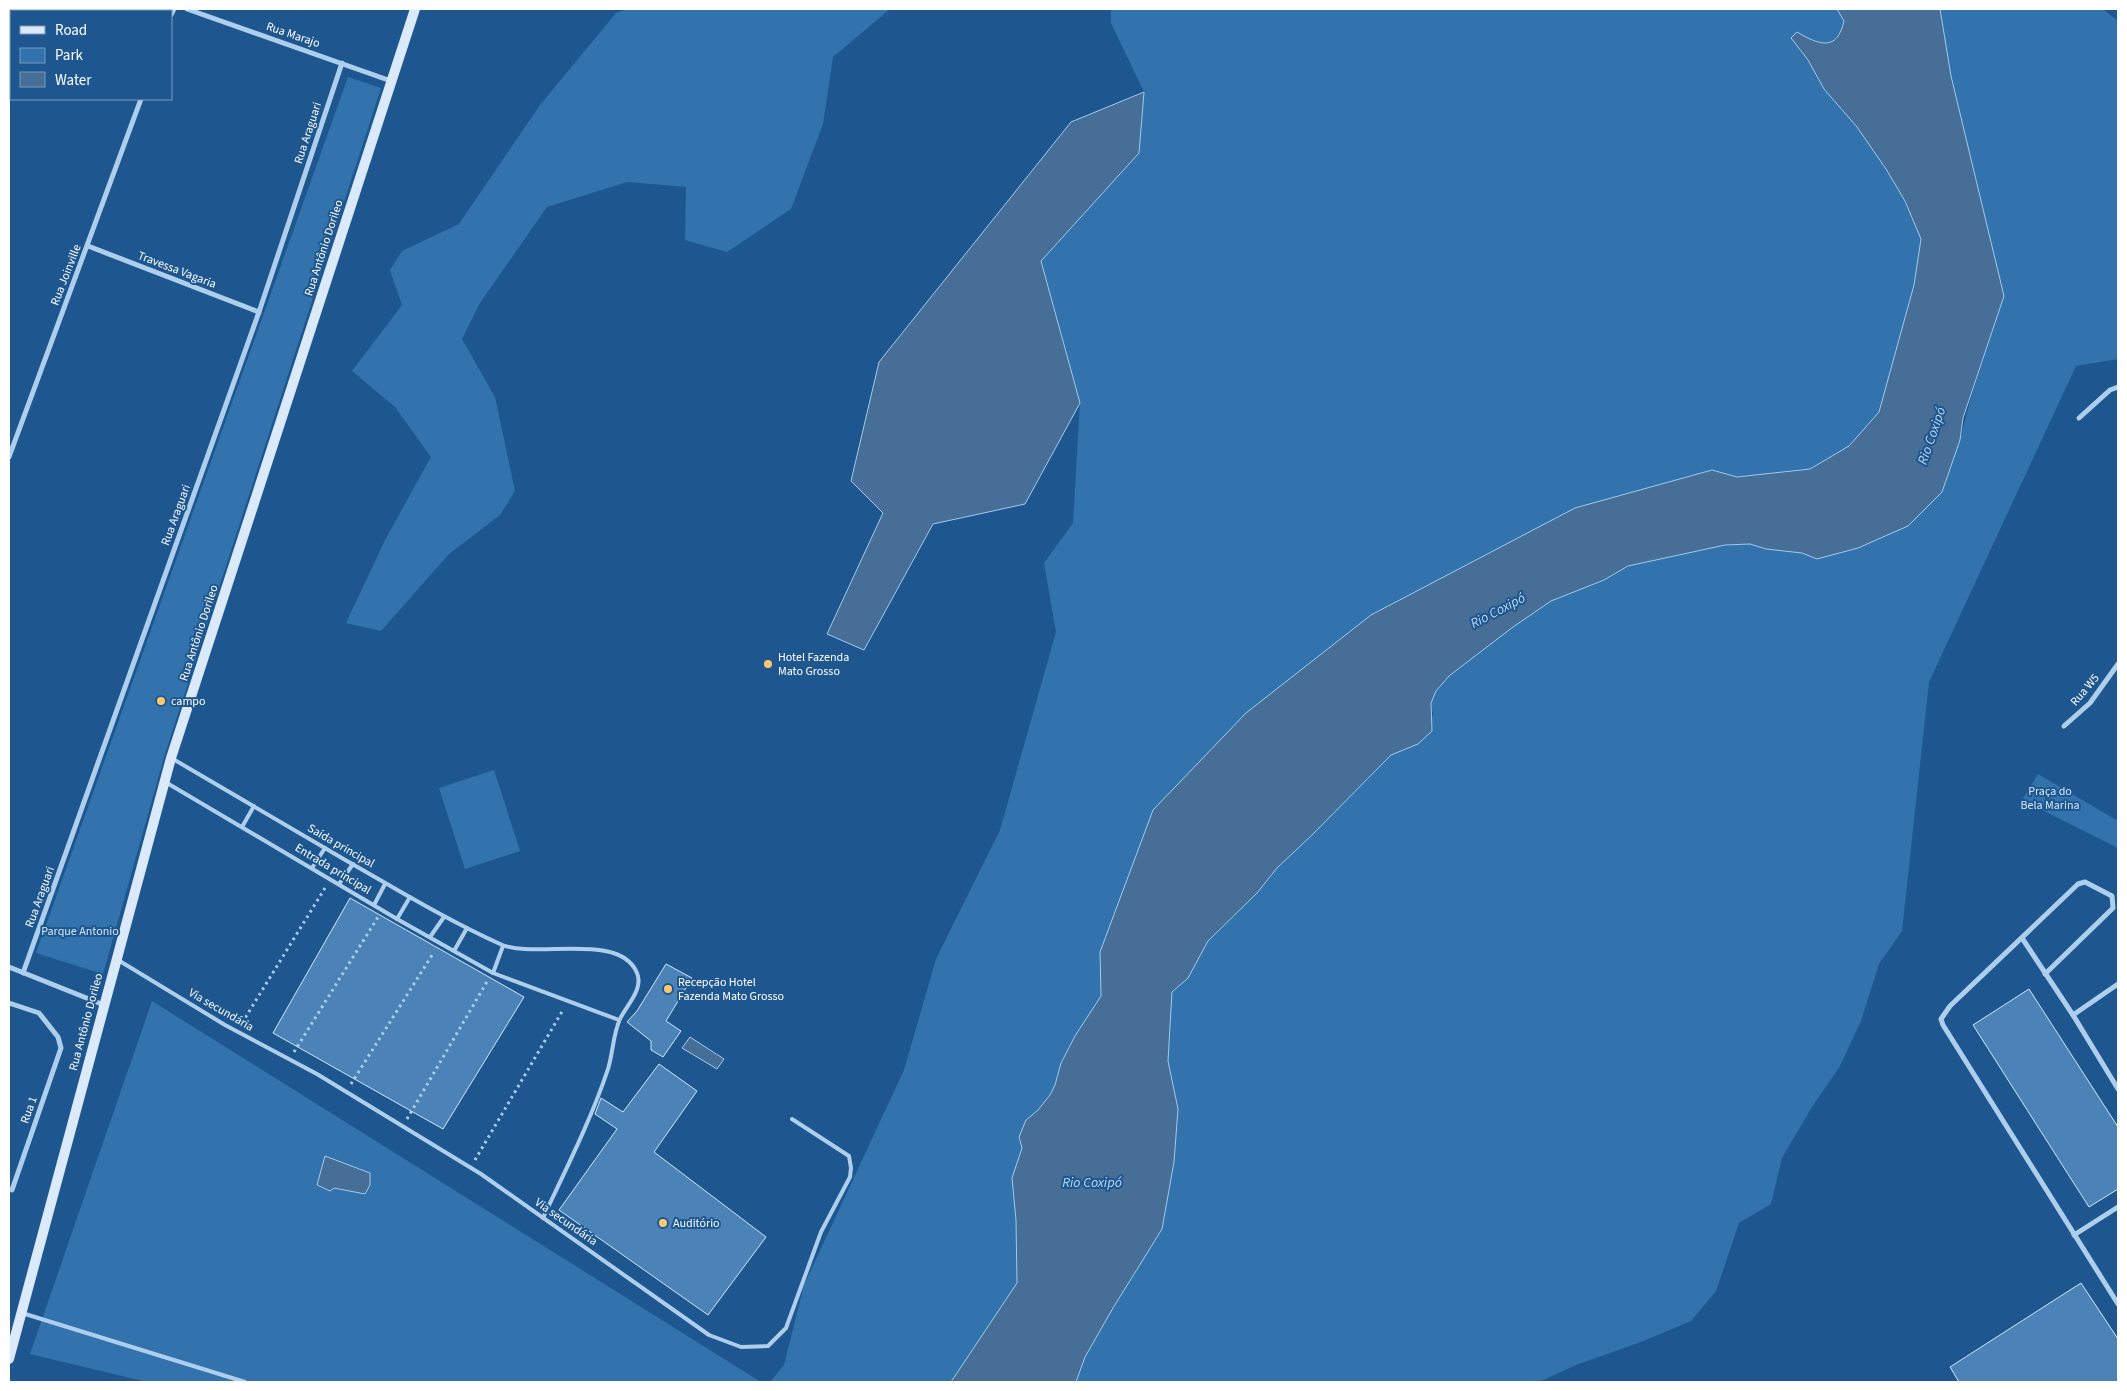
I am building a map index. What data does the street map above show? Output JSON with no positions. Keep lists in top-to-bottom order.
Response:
{
  "streets": {
    "street": [
      "Rua Marajo",
      "Rua Araguari",
      "Rua Antônio Dorileo",
      "Travessa Vagaria",
      "Rua Joinville",
      "Rua W5",
      "Rua 1"
    ],
    "lane": ["Saída principal", "Entrada principal", "Via secundária"]
  },
  "crossings": [
    ["Rua Marajo", "Rua Araguari"],
    ["Rua Marajo", "Rua Antônio Dorileo"],
    ["Rua Araguari", "Travessa Vagaria"],
    ["Rua Antônio Dorileo", "Saída principal"],
    ["Rua Antônio Dorileo", "Entrada principal"],
    ["Rua Antônio Dorileo", "Via secundária"],
    ["Travessa Vagaria", "Rua Joinville"]
  ],
  "water": ["Rio Coxipó"],
  "parks": ["Praça do Bela Marina", "Parque Antonio"],
  "places": [
    "Hotel Fazenda Mato Grosso",
    "campo",
    "Recepção Hotel Fazenda Mato Grosso",
    "Auditório"
  ],
  "legend": ["Road", "Park", "Water"]
}
